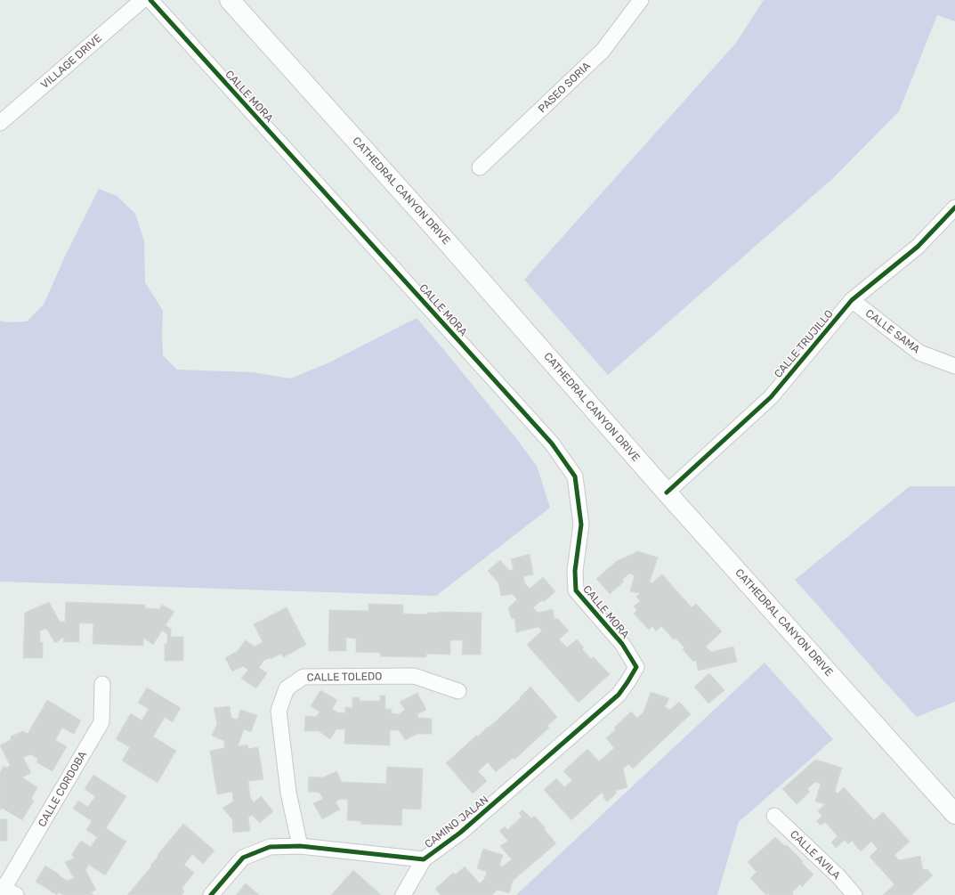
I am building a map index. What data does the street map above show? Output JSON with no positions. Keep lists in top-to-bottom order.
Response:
{
  "streets": {
    "street": [
      "VILLAGE DRIVE",
      "PASEO SORIA",
      "CALLE MORA",
      "CATHEDRAL CANYON DRIVE",
      "CALLE SAMA",
      "CALLE TRUJILLO",
      "CALLE TOLEDO",
      "CALLE CORDOBA",
      "CAMINO JALAN",
      "CALLE AVILA"
    ]
  },
  "crossings": [
    ["CALLE MORA", "CAMINO JALAN"],
    ["CATHEDRAL CANYON DRIVE", "CALLE TRUJILLO"],
    ["CALLE SAMA", "CALLE TRUJILLO"],
    ["CALLE TOLEDO", "CAMINO JALAN"]
  ]
}
